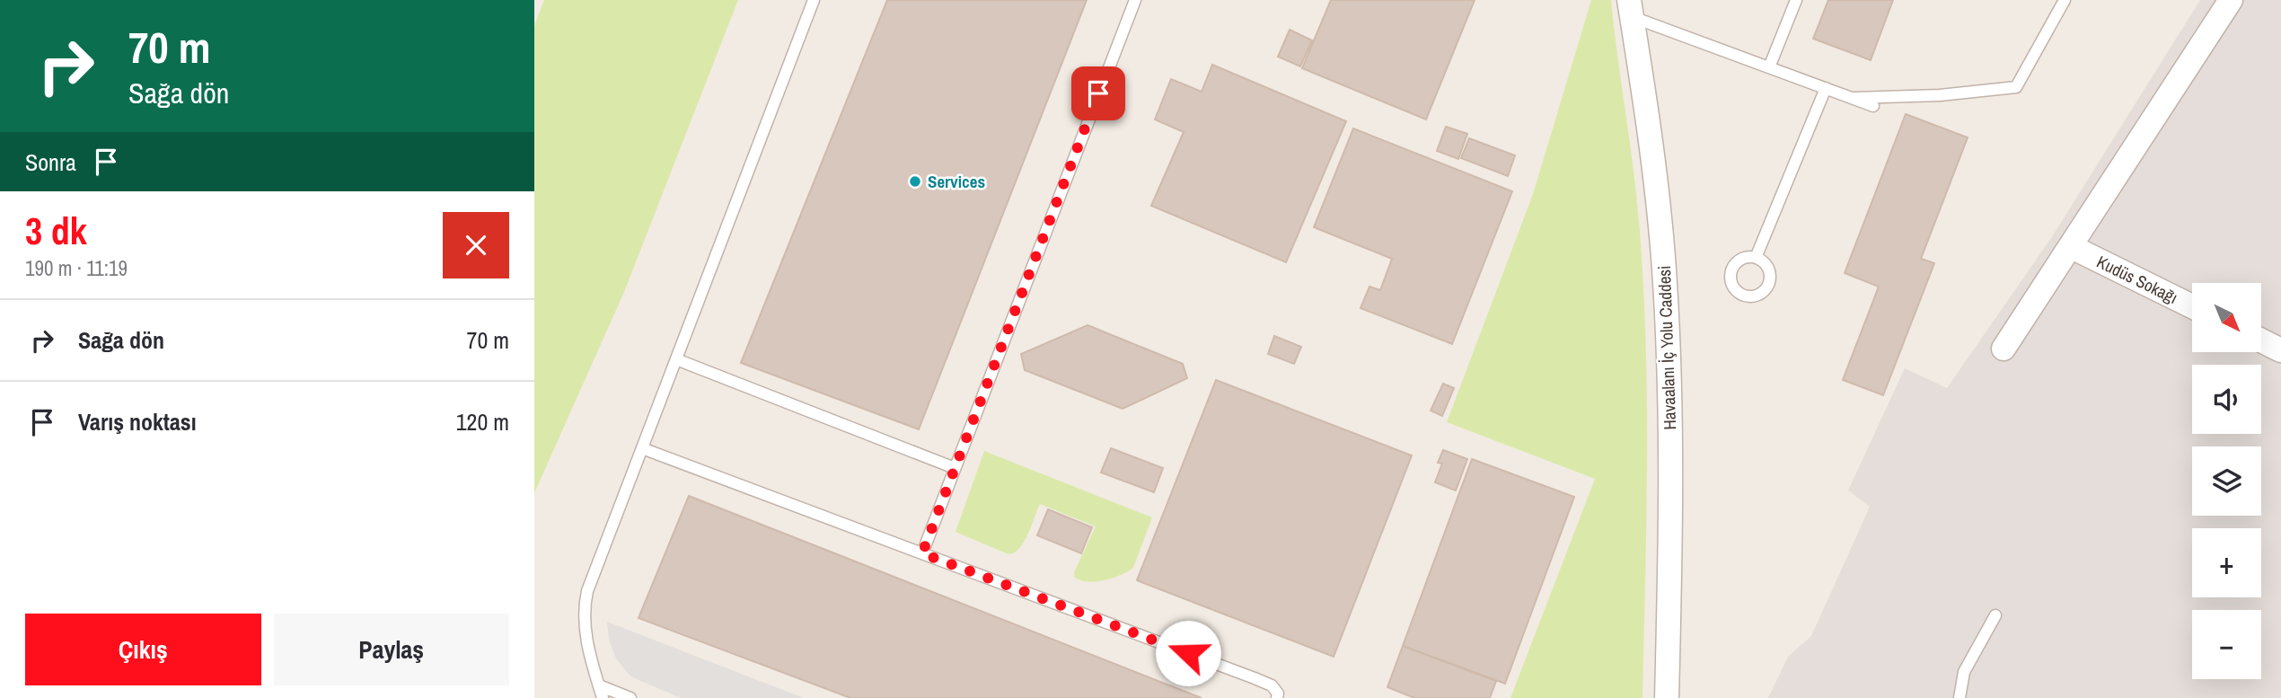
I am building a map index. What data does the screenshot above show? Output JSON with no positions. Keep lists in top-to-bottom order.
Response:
{
  "streets": {
    "street": ["Kudüs Sokağı", "Havaalanı İç Yolu Caddesi"]
  },
  "places": ["Services"],
  "north": "bottom right",
  "page": {
    "turn": ["70 m", "Sağa dön"],
    "then": "Sonra",
    "heading": ["3 dk", "190 m · 11:19"],
    "map_buttons": ["+", "−"],
    "list": [
      {
        "name": "Sağa dön",
        "value": "70 m"
      },
      {
        "name": "Varış noktası",
        "value": "120 m"
      }
    ],
    "buttons": ["Çıkış", "Paylaş"]
  }
}
